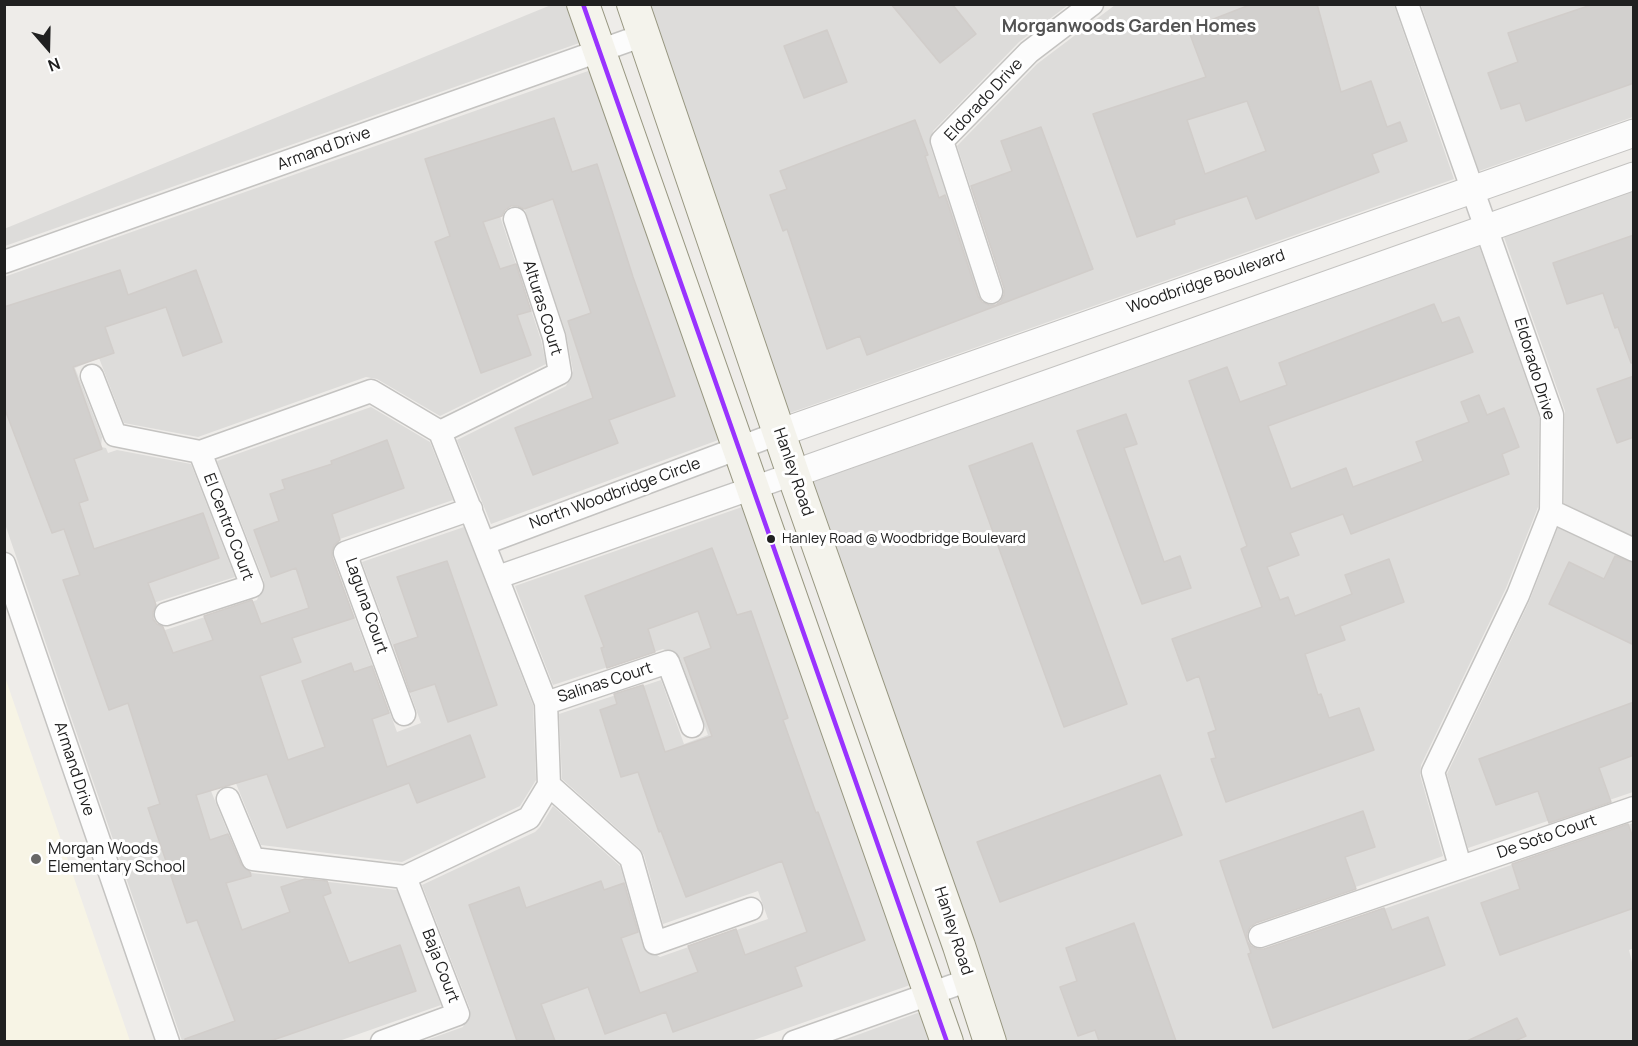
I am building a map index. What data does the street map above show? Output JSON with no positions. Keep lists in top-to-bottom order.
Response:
{
  "streets": {
    "main road": ["Hanley Road"],
    "street": [
      "Eldorado Drive",
      "Armand Drive",
      "Woodbridge Boulevard",
      "Alturas Court",
      "North Woodbridge Circle",
      "El Centro Court",
      "Laguna Court",
      "Salinas Court",
      "De Soto Court",
      "Baja Court"
    ]
  },
  "crossings": [
    ["Eldorado Drive", "Woodbridge Boulevard"],
    ["Eldorado Drive", "De Soto Court"],
    ["Armand Drive", "Hanley Road"],
    ["Woodbridge Boulevard", "Hanley Road"],
    ["Woodbridge Boulevard", "North Woodbridge Circle"],
    ["Hanley Road", "North Woodbridge Circle"]
  ],
  "districts": ["Morganwoods Garden Homes"],
  "places": ["Hanley Road @ Woodbridge Boulevard", "Morgan Woods Elementary School"],
  "north": "bottom"
}
